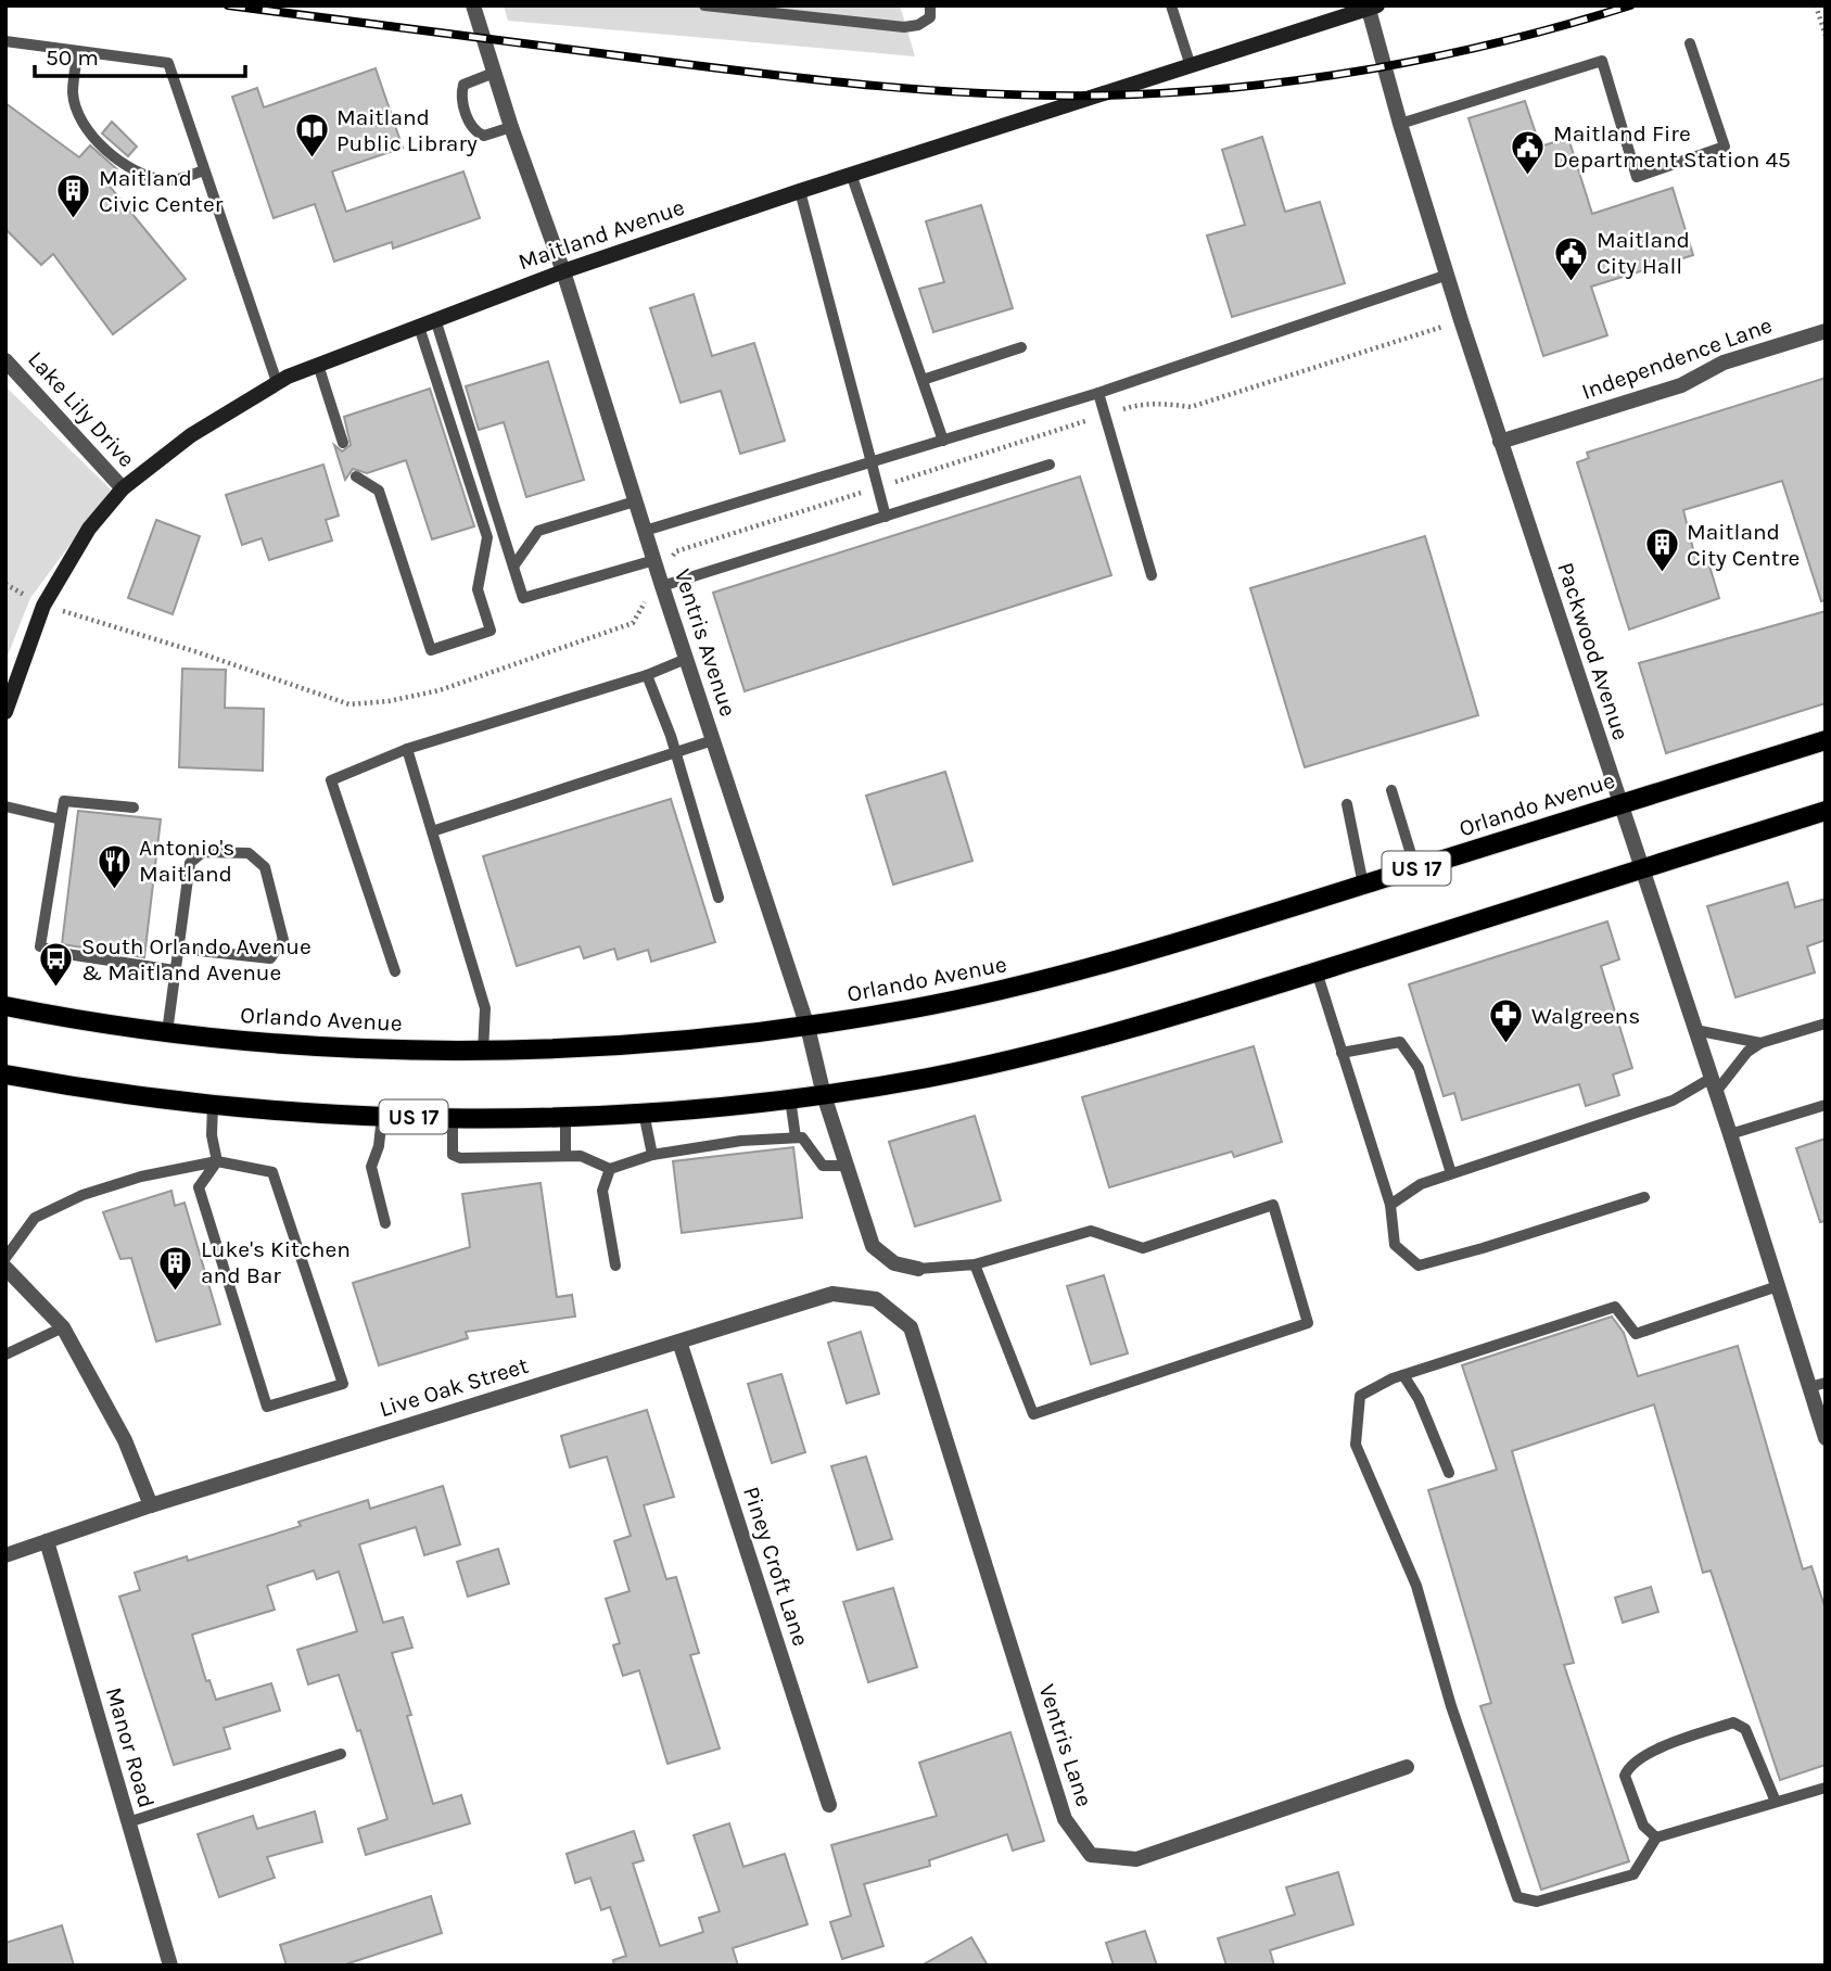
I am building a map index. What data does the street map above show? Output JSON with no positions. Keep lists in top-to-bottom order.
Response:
{
  "streets": {
    "main road": ["Maitland Avenue", "Orlando Avenue", "US 17"],
    "street": [
      "Independence Lane",
      "Lake Lily Drive",
      "Ventris Avenue",
      "Packwood Avenue",
      "Live Oak Street",
      "Piney Croft Lane",
      "Ventris Lane",
      "Manor Road"
    ]
  },
  "crossings": [
    ["Maitland Avenue", "Lake Lily Drive"],
    ["Maitland Avenue", "Ventris Avenue"],
    ["Maitland Avenue", "Packwood Avenue"],
    ["Independence Lane", "Packwood Avenue"],
    ["Ventris Avenue", "Orlando Avenue"],
    ["Ventris Avenue", "US 17"],
    ["Packwood Avenue", "Orlando Avenue"],
    ["Packwood Avenue", "US 17"],
    ["Live Oak Street", "Piney Croft Lane"],
    ["Live Oak Street", "Ventris Lane"],
    ["Live Oak Street", "Manor Road"]
  ],
  "places": {
    "library": ["Maitland Public Library"],
    "public building": ["Maitland Fire Department Station 45", "Maitland City Hall"],
    "building": ["Maitland Civic Center", "Maitland City Centre", "Luke's Kitchen and Bar"],
    "restaurant": ["Antonio's Maitland"],
    "bus stop": ["South Orlando Avenue & Maitland Avenue"],
    "pharmacy": ["Walgreens"]
  },
  "scale_bar": "50 m"
}
